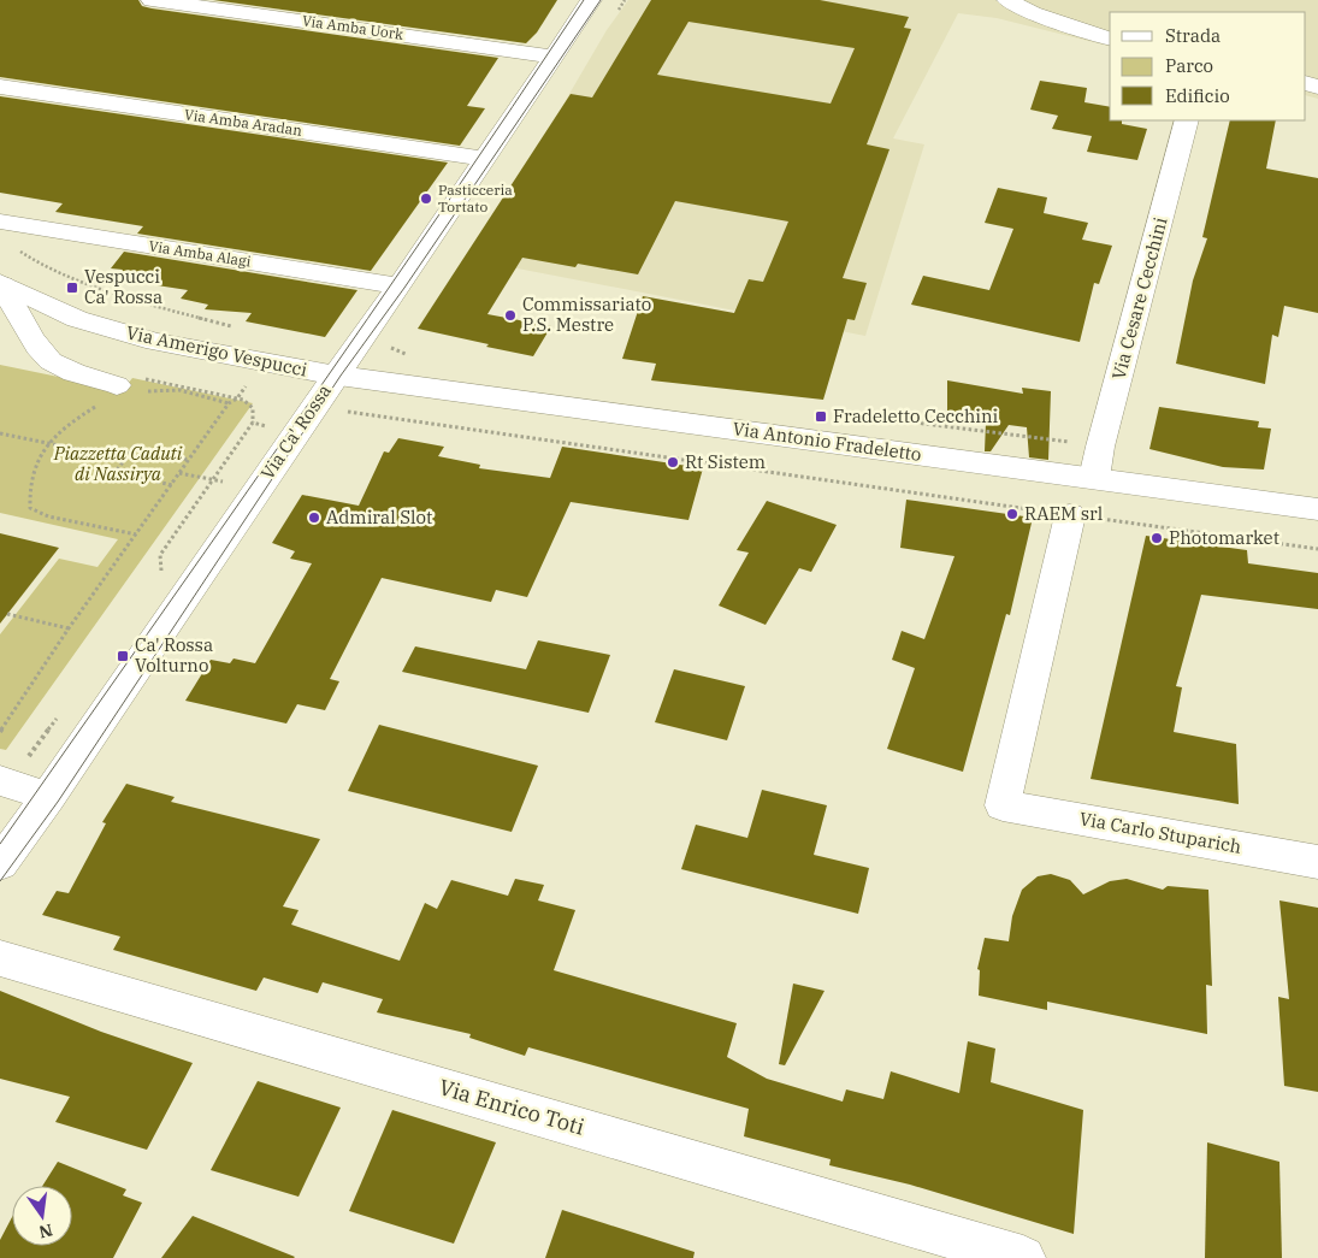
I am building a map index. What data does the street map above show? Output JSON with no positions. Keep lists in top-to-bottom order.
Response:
{
  "streets": {
    "street": [
      "Via Amba Uork",
      "Via Amba Aradan",
      "Via Amba Alagi",
      "Via Cesare Cecchini",
      "Via Amerigo Vespucci",
      "Via Ca' Rossa",
      "Via Antonio Fradeletto",
      "Via Carlo Stuparich",
      "Via Enrico Toti"
    ]
  },
  "crossings": [
    ["Via Amba Uork", "Via Ca' Rossa"],
    ["Via Amba Aradan", "Via Ca' Rossa"],
    ["Via Amba Alagi", "Via Ca' Rossa"],
    ["Via Cesare Cecchini", "Via Antonio Fradeletto"],
    ["Via Amerigo Vespucci", "Via Ca' Rossa"],
    ["Via Amerigo Vespucci", "Via Antonio Fradeletto"],
    ["Via Ca' Rossa", "Via Antonio Fradeletto"]
  ],
  "parks": ["Piazzetta Caduti di Nassirya"],
  "places": {
    "other": [
      "Pasticceria Tortato",
      "Commissariato P.S. Mestre",
      "Rt Sistem",
      "RAEM srl",
      "Admiral Slot",
      "Photomarket"
    ],
    "transit": ["Vespucci Ca' Rossa", "Fradeletto Cecchini", "Ca' Rossa Volturno"]
  },
  "legend": ["Strada", "Parco", "Edificio"],
  "north": "bottom"
}
